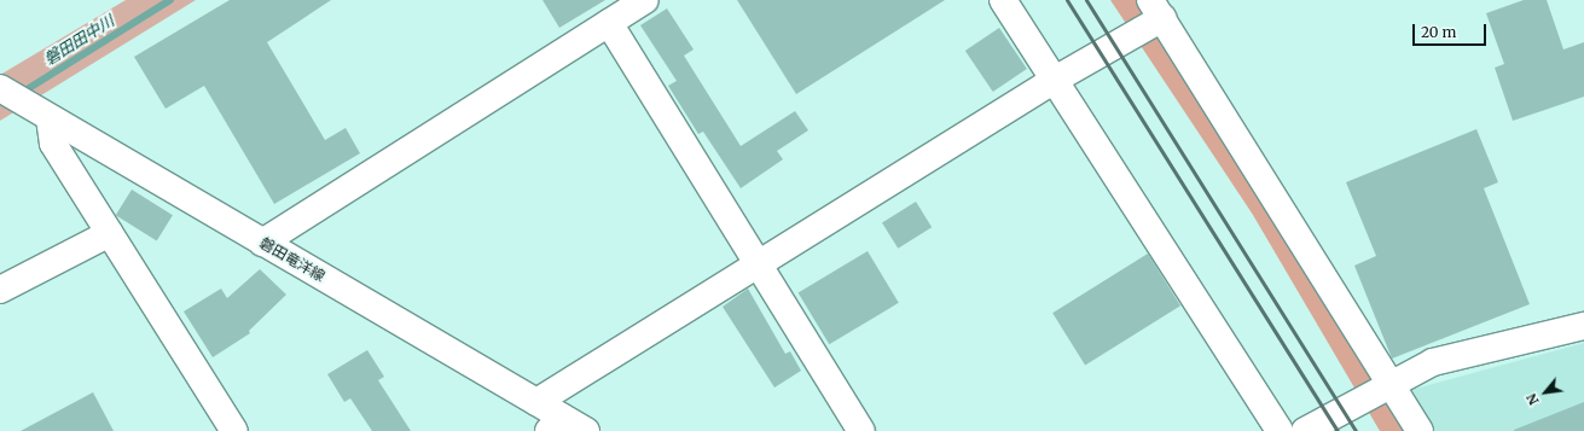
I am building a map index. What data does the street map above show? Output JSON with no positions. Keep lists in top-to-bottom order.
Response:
{
  "streets": {
    "street": ["磐田竜洋線"]
  },
  "water": ["磐田田中川"],
  "scale_bar": "20 m",
  "north": "bottom left"
}
